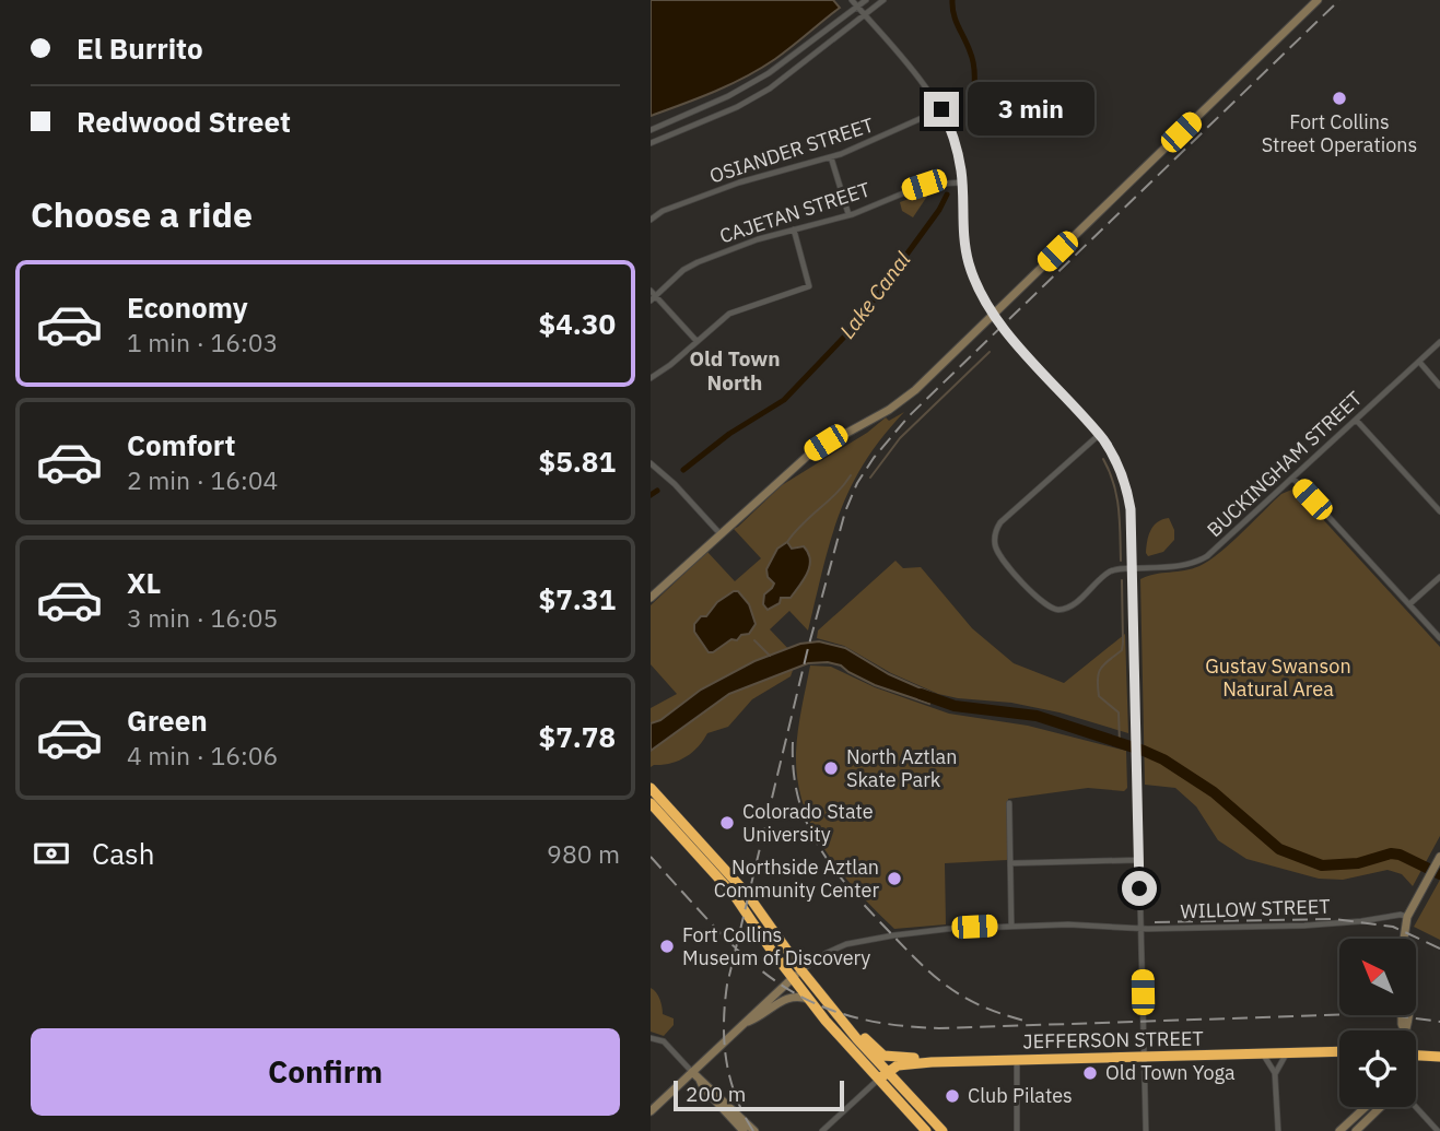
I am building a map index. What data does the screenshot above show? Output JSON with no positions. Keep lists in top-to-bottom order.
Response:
{
  "streets": {
    "highway": ["JEFFERSON STREET"],
    "street": [
      "OSIANDER STREET",
      "CAJETAN STREET",
      "BUCKINGHAM STREET",
      "WILLOW STREET"
    ]
  },
  "districts": ["Old Town North"],
  "water": ["Lake Canal"],
  "parks": ["Gustav Swanson Natural Area"],
  "places": [
    "Fort Collins Street Operations",
    "North Aztlan Skate Park",
    "Colorado State University",
    "Northside Aztlan Community Center",
    "Fort Collins Museum of Discovery",
    "Old Town Yoga",
    "Club Pilates"
  ],
  "scale_bar": "200 m",
  "north": "top left",
  "page": {
    "banner": ["El Burrito", "Redwood Street"],
    "bubble": "3 min",
    "heading": "Choose a ride",
    "list": [
      {
        "name": "Economy",
        "note": "1 min · 16:03",
        "value": "$4.30"
      },
      {
        "name": "Comfort",
        "note": "2 min · 16:04",
        "value": "$5.81"
      },
      {
        "name": "XL",
        "note": "3 min · 16:05",
        "value": "$7.31"
      },
      {
        "name": "Green",
        "note": "4 min · 16:06",
        "value": "$7.78"
      }
    ],
    "pay": ["Cash", "980 m"],
    "buttons": "Confirm",
    "scale": "200 m"
  }
}
